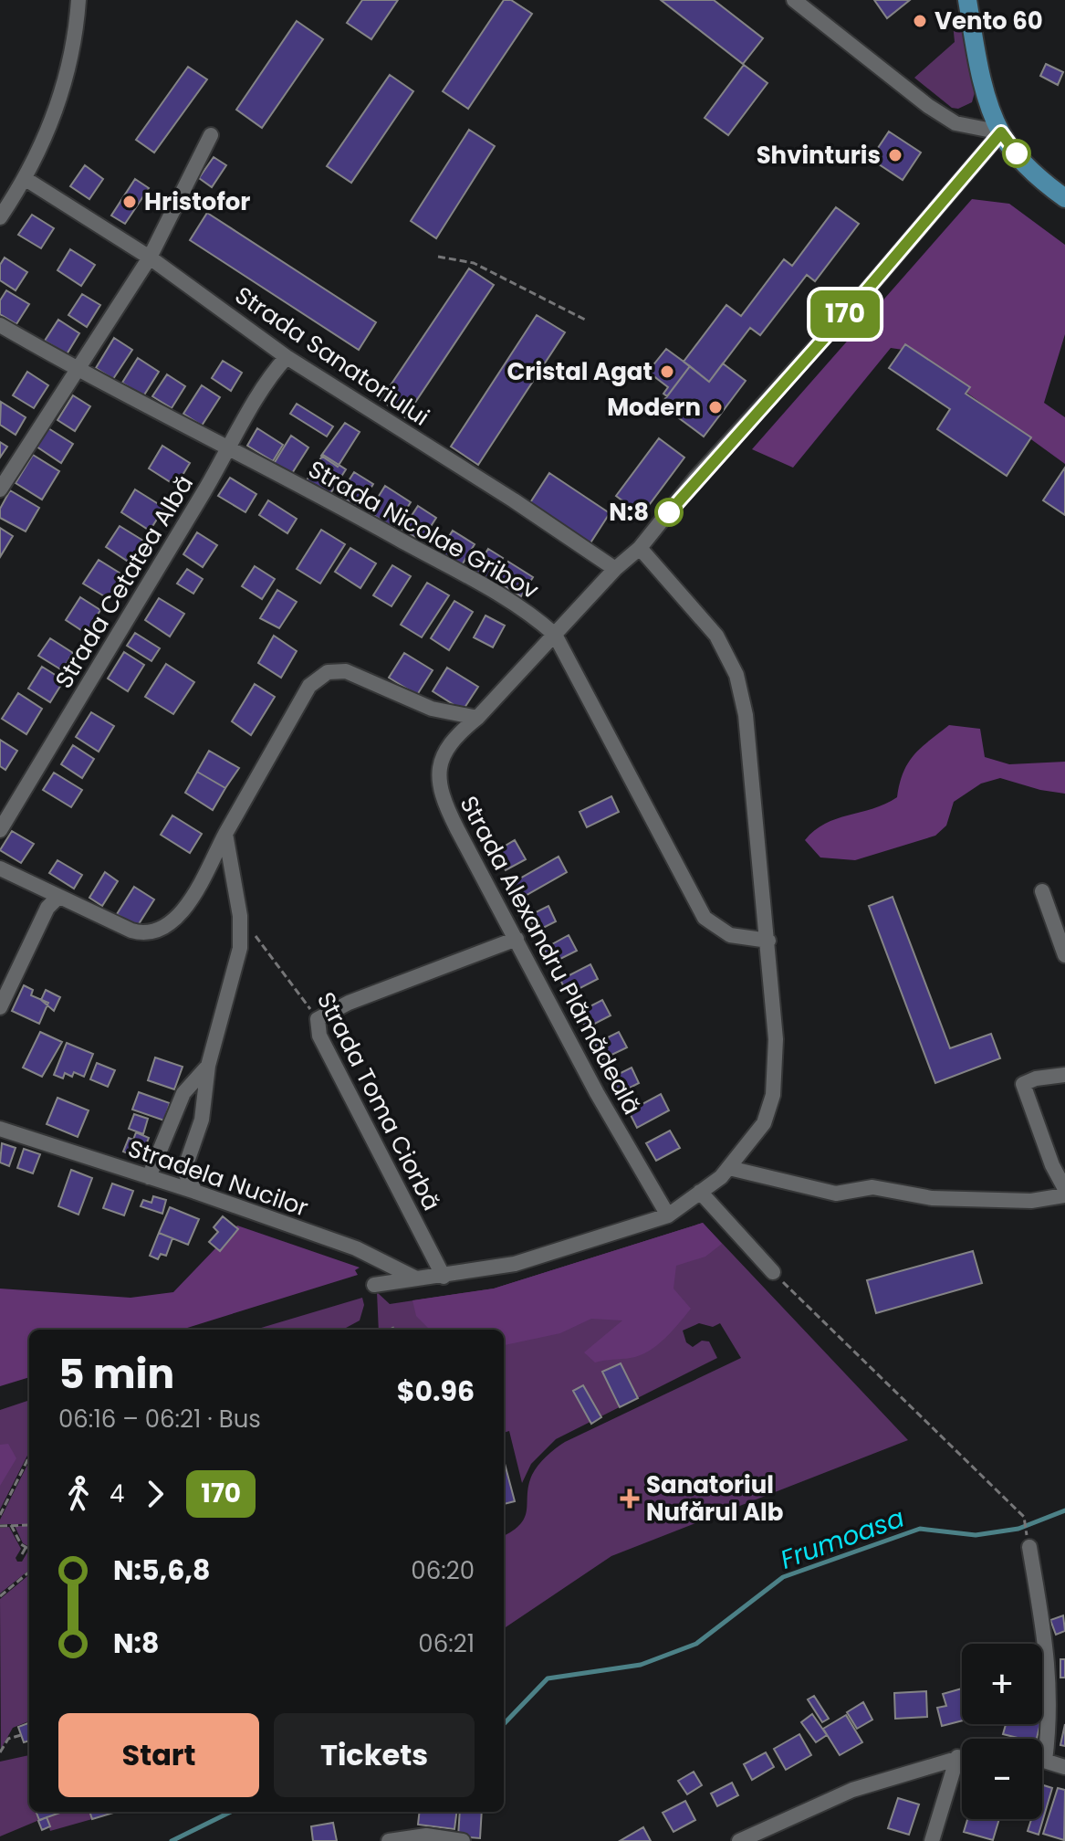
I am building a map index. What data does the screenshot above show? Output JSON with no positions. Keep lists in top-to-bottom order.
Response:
{
  "streets": {
    "street": [
      "Strada Sanatoriului",
      "Strada Nicolae Gribov",
      "Strada Cetatea Albă",
      "Strada Alexandru Plămădeală",
      "Strada Toma Ciorbă",
      "Stradela Nucilor"
    ]
  },
  "crossings": [
    ["Strada Sanatoriului", "Strada Cetatea Albă"],
    ["Strada Sanatoriului", "Strada Alexandru Plămădeală"],
    ["Strada Nicolae Gribov", "Strada Cetatea Albă"],
    ["Strada Nicolae Gribov", "Strada Alexandru Plămădeală"]
  ],
  "water": ["Frumoasa"],
  "places": {
    "other": [
      "Vento 60",
      "Shvinturis",
      "Hristofor",
      "Cristal Agat",
      "Modern",
      "N:8"
    ],
    "health": ["Sanatoriul Nufărul Alb"]
  },
  "lines": ["bus line 170"],
  "page": {
    "on_map": "170",
    "heading": ["5 min", "06:16 – 06:21 · Bus", "$0.96"],
    "legs": ["4", "170"],
    "list": [
      {
        "name": "N:5,6,8",
        "value": "06:20"
      },
      {
        "name": "N:8",
        "value": "06:21"
      }
    ],
    "map_buttons": ["+", "−"],
    "buttons": ["Start", "Tickets"]
  }
}
